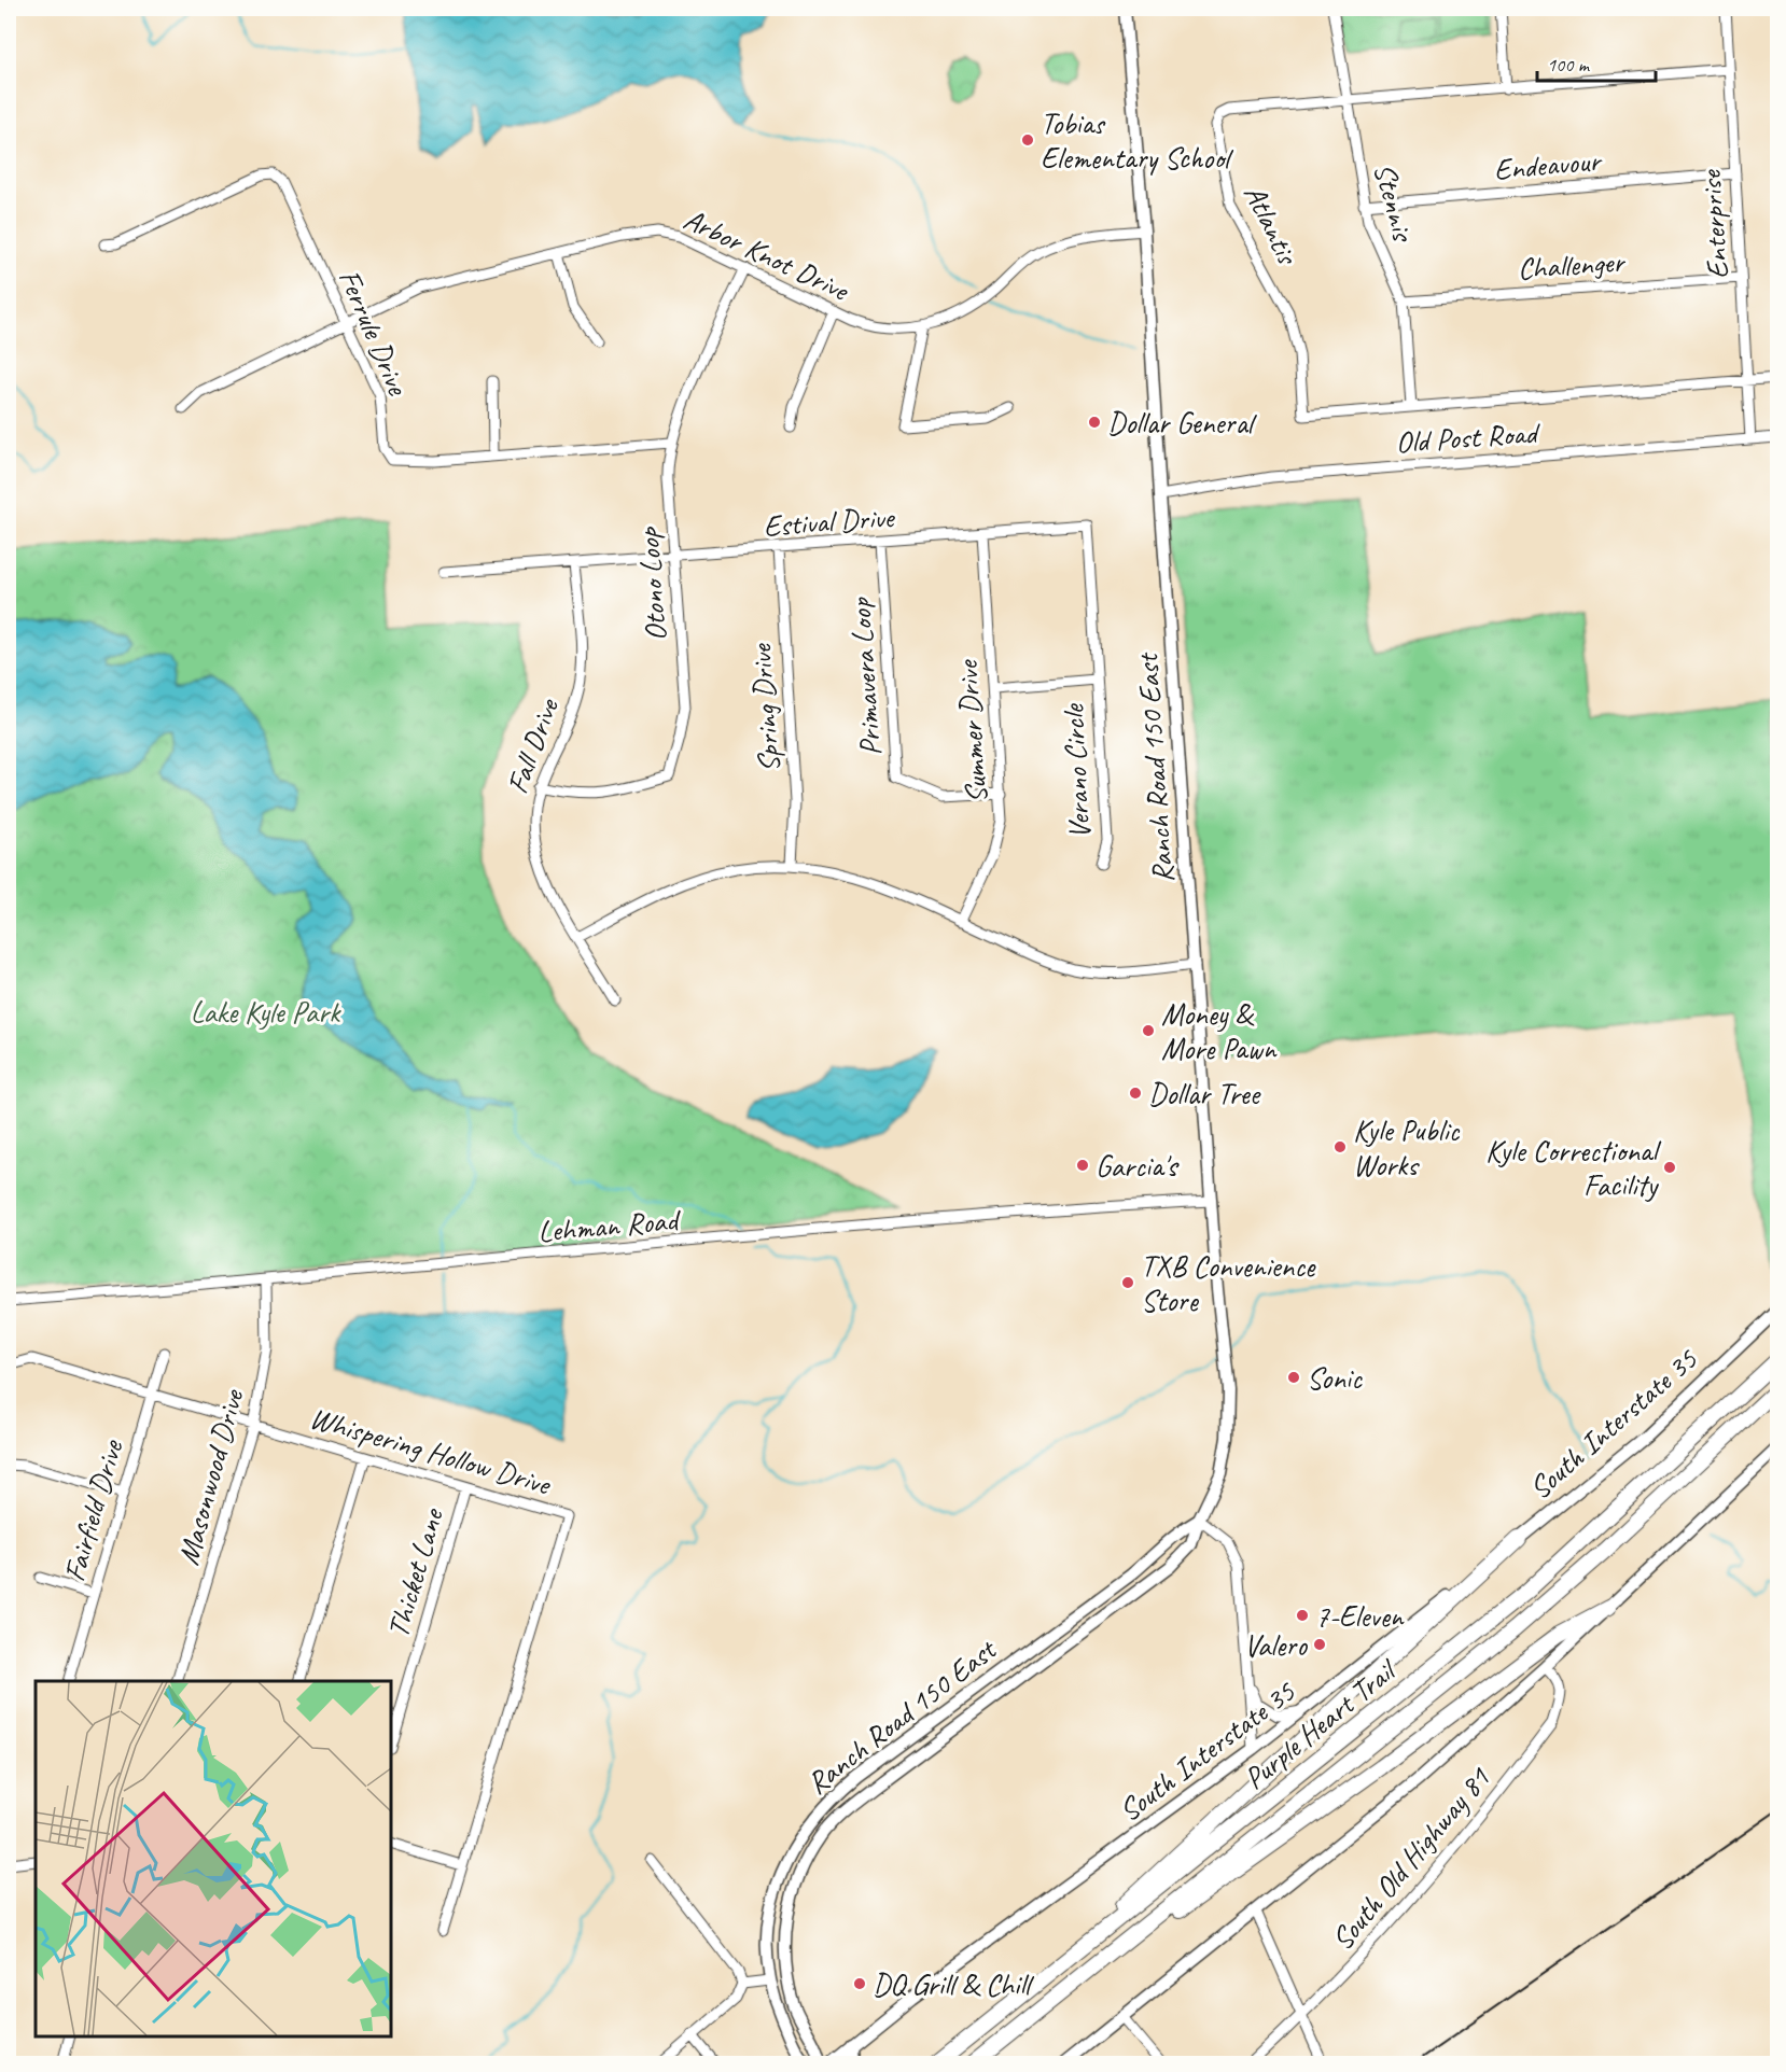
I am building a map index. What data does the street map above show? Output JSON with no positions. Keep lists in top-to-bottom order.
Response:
{
  "streets": {
    "highway": ["Purple Heart Trail"],
    "main road": ["Ranch Road 150 East", "South Interstate 35"],
    "street": [
      "Endeavour",
      "Stennis",
      "Atlantis",
      "Enterprise",
      "Arbor Knot Drive",
      "Challenger",
      "Ferrule Drive",
      "Old Post Road",
      "Estival Drive",
      "Otono Loop",
      "Primavera Loop",
      "Spring Drive",
      "Summer Drive",
      "Fall Drive",
      "Verano Circle",
      "Lehman Road",
      "Whispering Hollow Drive",
      "Masonwood Drive",
      "Fairfield Drive",
      "Thicket Lane",
      "South Old Highway 81"
    ]
  },
  "crossings": [
    ["Endeavour", "Stennis"],
    ["Endeavour", "Enterprise"],
    ["Stennis", "Atlantis"],
    ["Stennis", "Challenger"],
    ["Atlantis", "Enterprise"],
    ["Enterprise", "Challenger"],
    ["Enterprise", "Old Post Road"],
    ["Arbor Knot Drive", "Ferrule Drive"],
    ["Arbor Knot Drive", "Otono Loop"],
    ["Arbor Knot Drive", "Ranch Road 150 East"],
    ["Ferrule Drive", "Otono Loop"],
    ["Old Post Road", "Ranch Road 150 East"],
    ["Estival Drive", "Otono Loop"],
    ["Estival Drive", "Primavera Loop"],
    ["Estival Drive", "Spring Drive"],
    ["Estival Drive", "Summer Drive"],
    ["Estival Drive", "Fall Drive"],
    ["Estival Drive", "Verano Circle"],
    ["Otono Loop", "Fall Drive"],
    ["Primavera Loop", "Summer Drive"],
    ["Ranch Road 150 East", "Lehman Road"],
    ["Lehman Road", "Masonwood Drive"],
    ["Whispering Hollow Drive", "Masonwood Drive"],
    ["Whispering Hollow Drive", "Fairfield Drive"],
    ["Whispering Hollow Drive", "Thicket Lane"]
  ],
  "parks": ["Lake Kyle Park"],
  "places": [
    "Tobias Elementary School",
    "Dollar General",
    "Money & More Pawn",
    "Dollar Tree",
    "Kyle Public Works",
    "Garcia's",
    "Kyle Correctional Facility",
    "TXB Convenience Store",
    "Sonic",
    "7-Eleven",
    "Valero",
    "DQ Grill & Chill"
  ],
  "scale_bar": "100 m"
}
